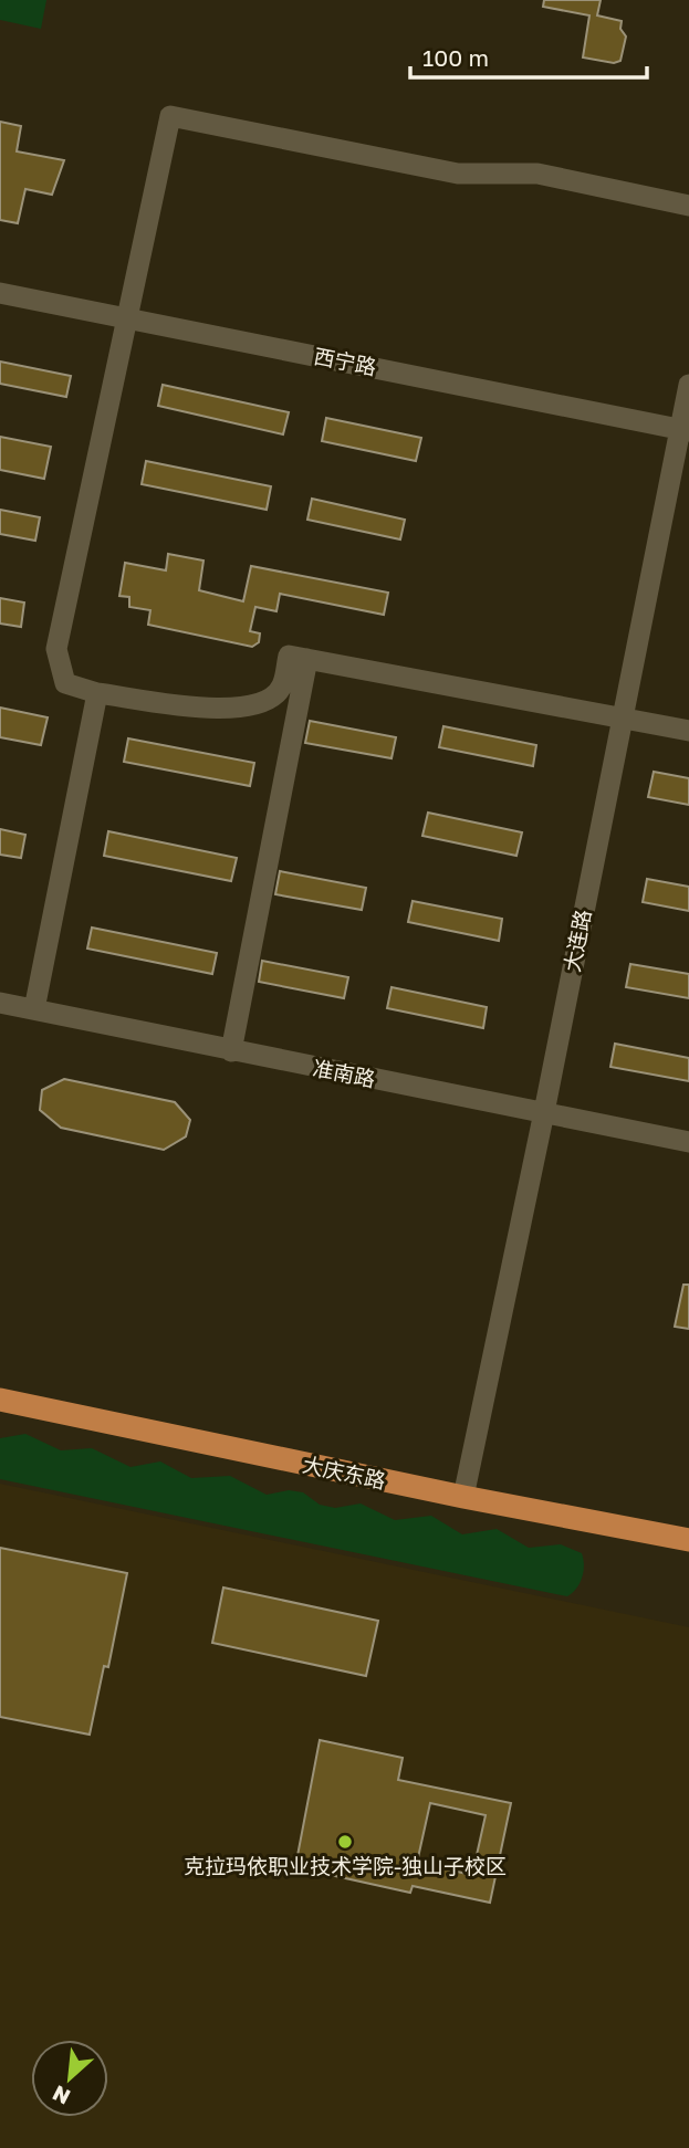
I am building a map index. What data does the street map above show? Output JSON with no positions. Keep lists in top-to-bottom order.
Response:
{
  "streets": {
    "main road": ["大庆东路"],
    "street": ["西宁路", "大连路", "准南路"]
  },
  "crossings": [
    ["西宁路", "大连路"],
    ["大连路", "准南路"],
    ["大连路", "大庆东路"]
  ],
  "places": ["克拉玛依职业技术学院-独山子校区"],
  "scale_bar": "100 m",
  "north": "bottom left"
}
